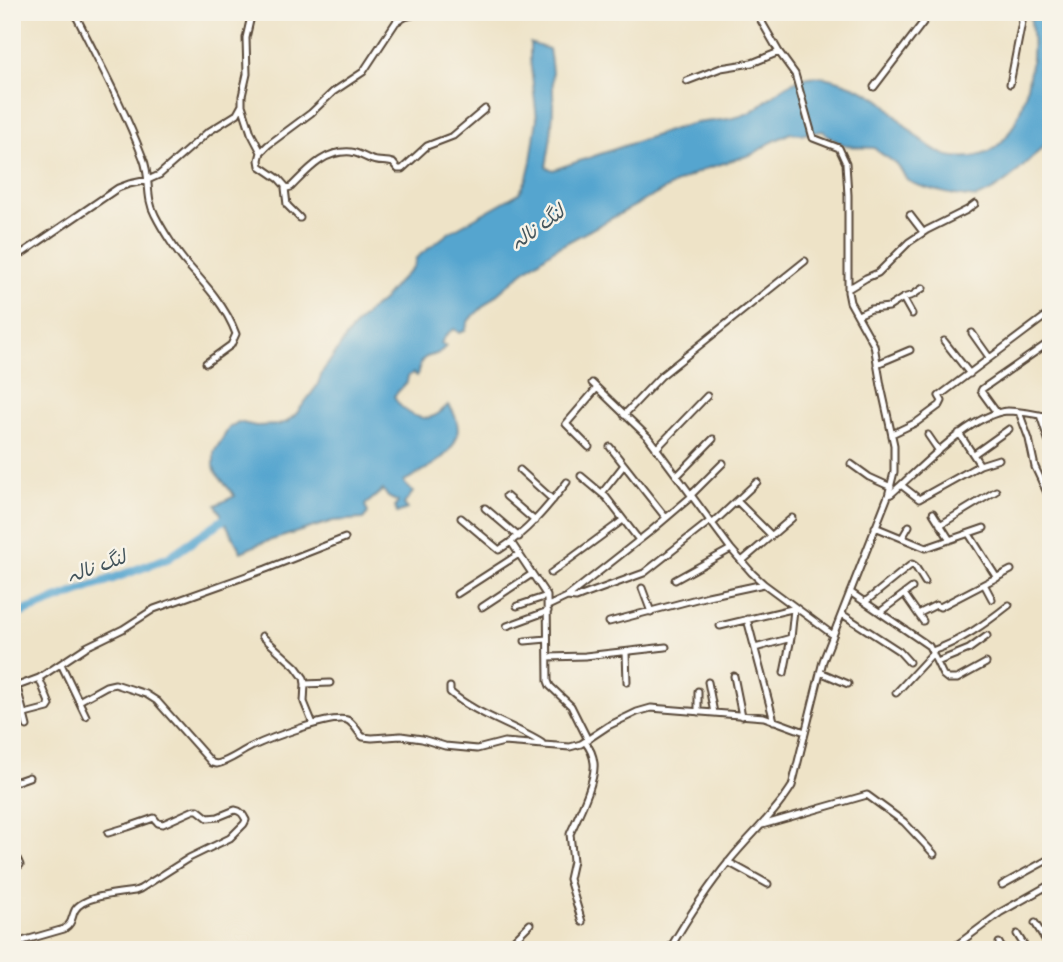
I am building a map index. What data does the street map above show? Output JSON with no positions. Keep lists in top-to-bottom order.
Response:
{
  "water": ["لنگ نالہ"]
}
